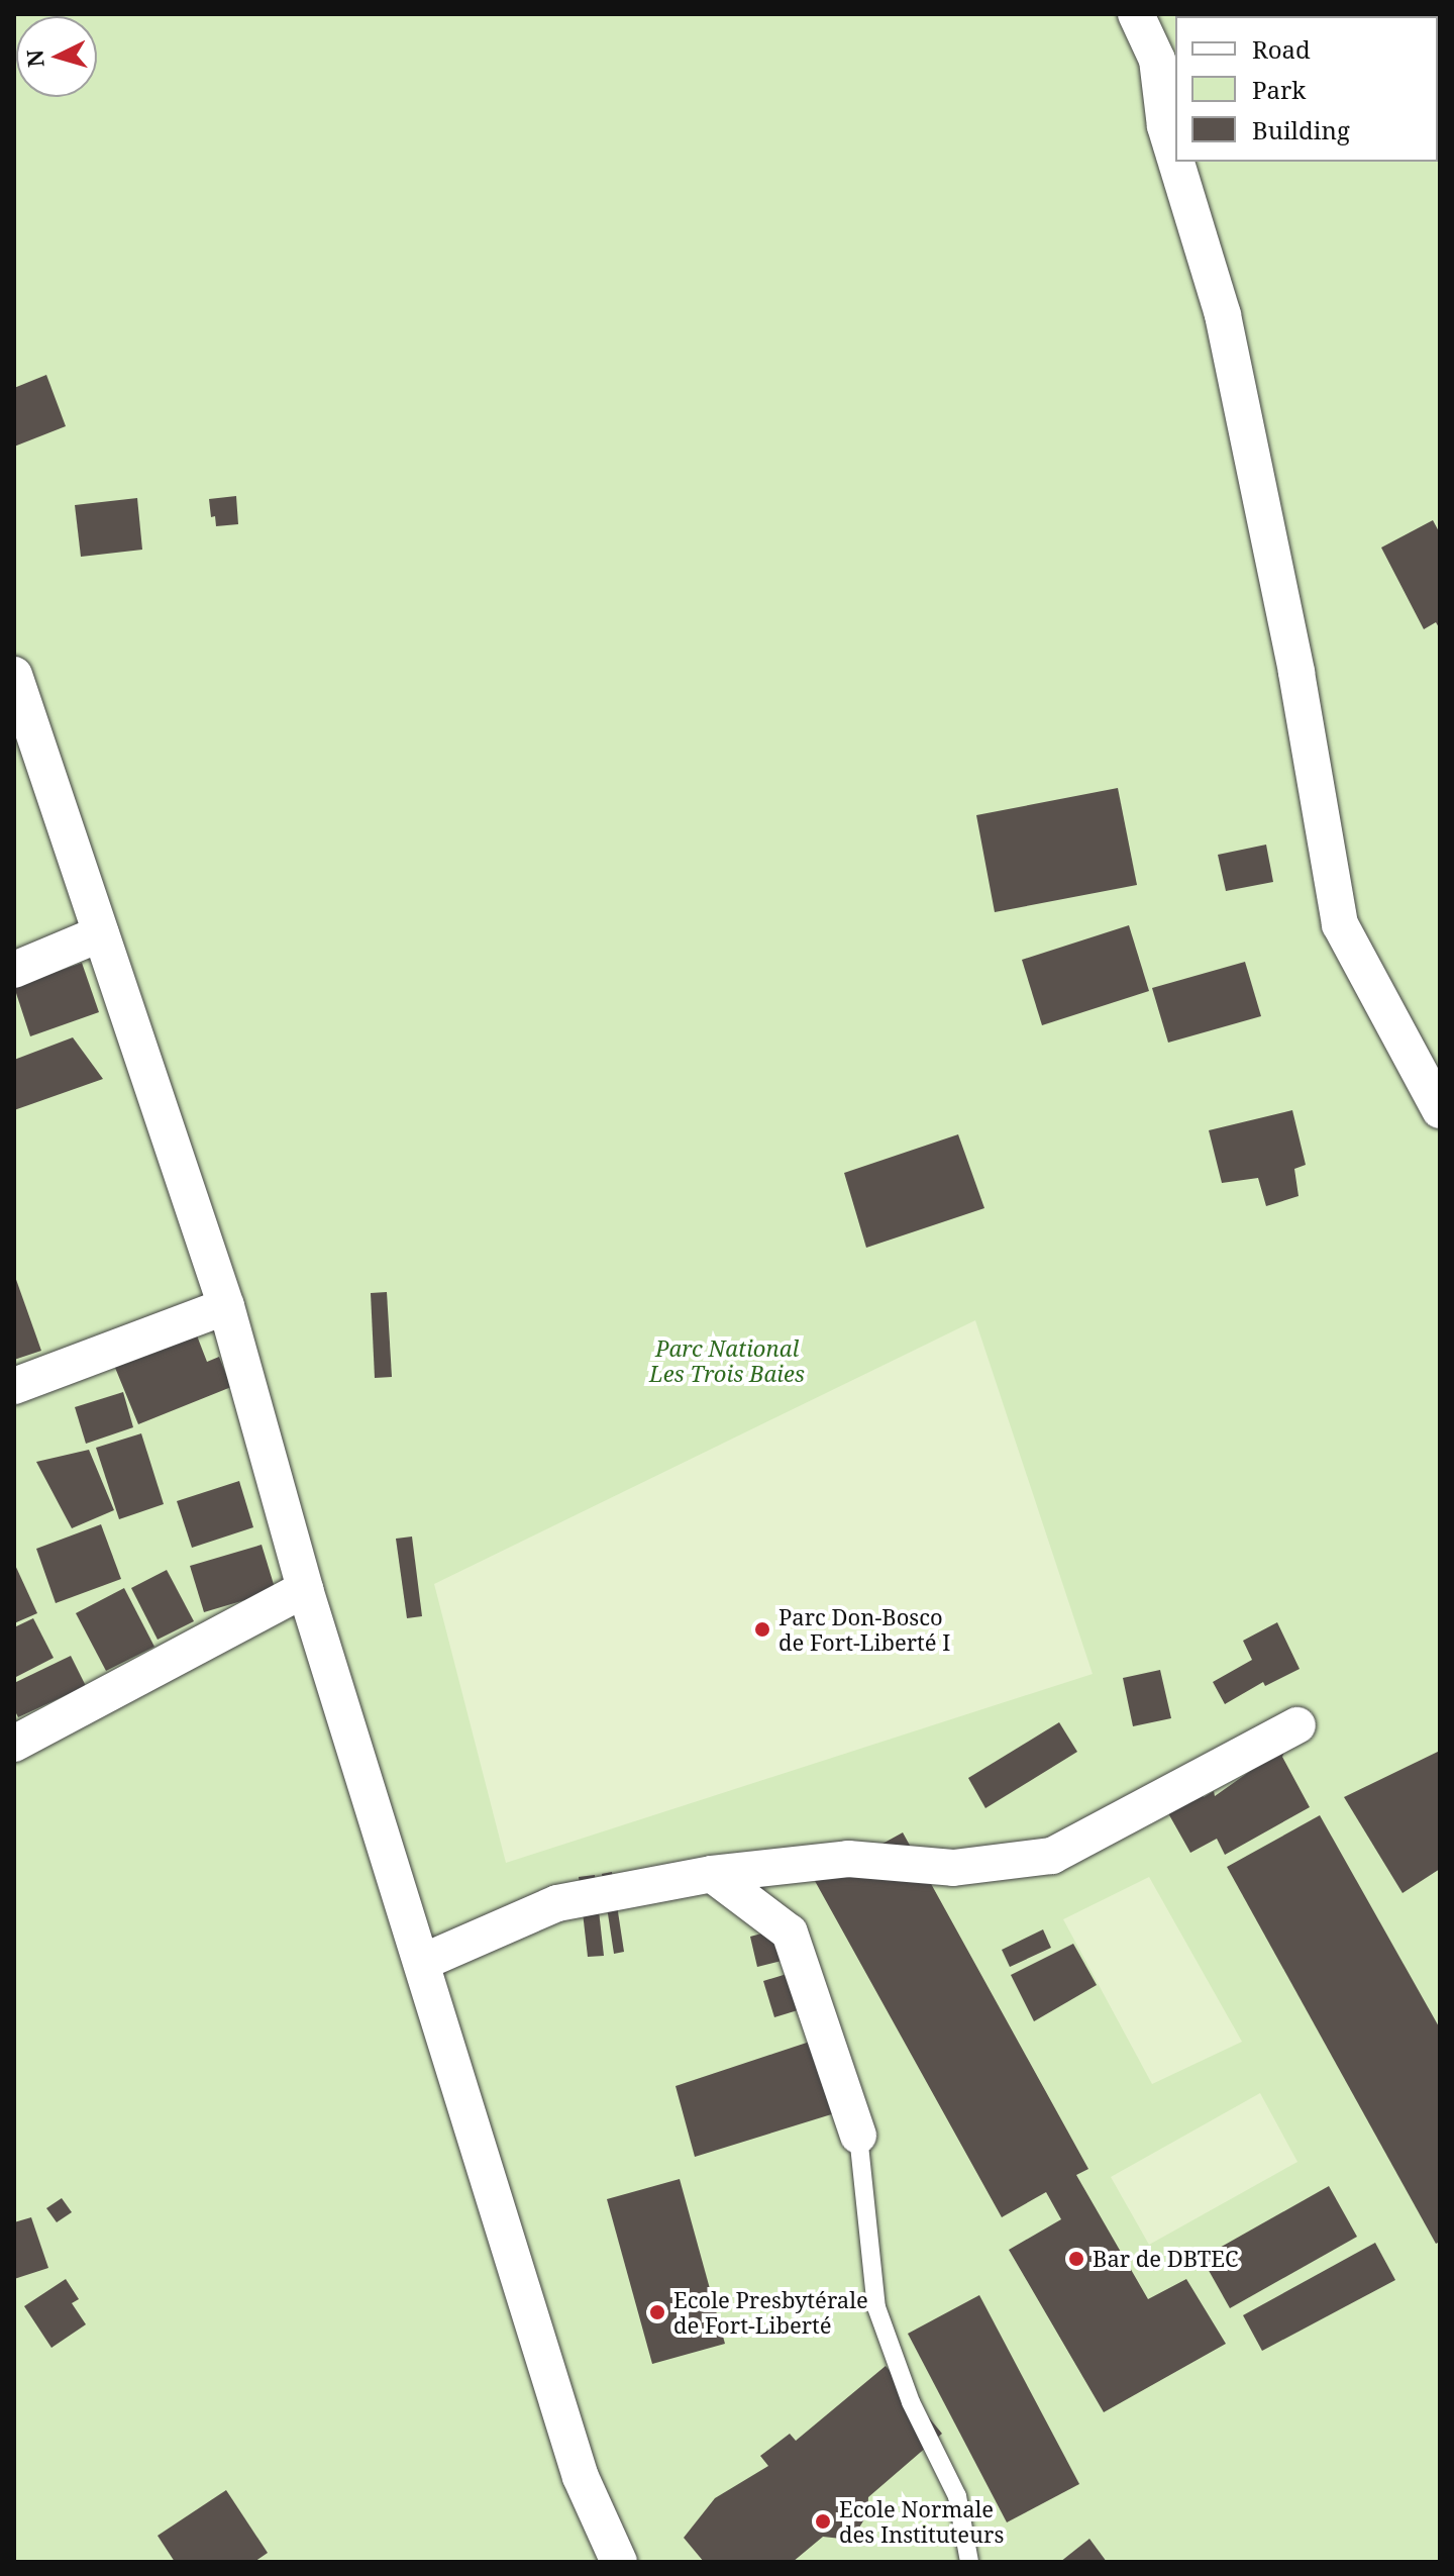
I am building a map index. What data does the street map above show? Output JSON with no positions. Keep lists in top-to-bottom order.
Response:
{
  "parks": ["Parc National Les Trois Baies"],
  "places": [
    "Parc Don-Bosco de Fort-Liberté I",
    "Bar de DBTEC",
    "Ecole Presbytérale de Fort-Liberté",
    "Ecole Normale des Instituteurs"
  ],
  "legend": ["Road", "Park", "Building"],
  "north": "left"
}
